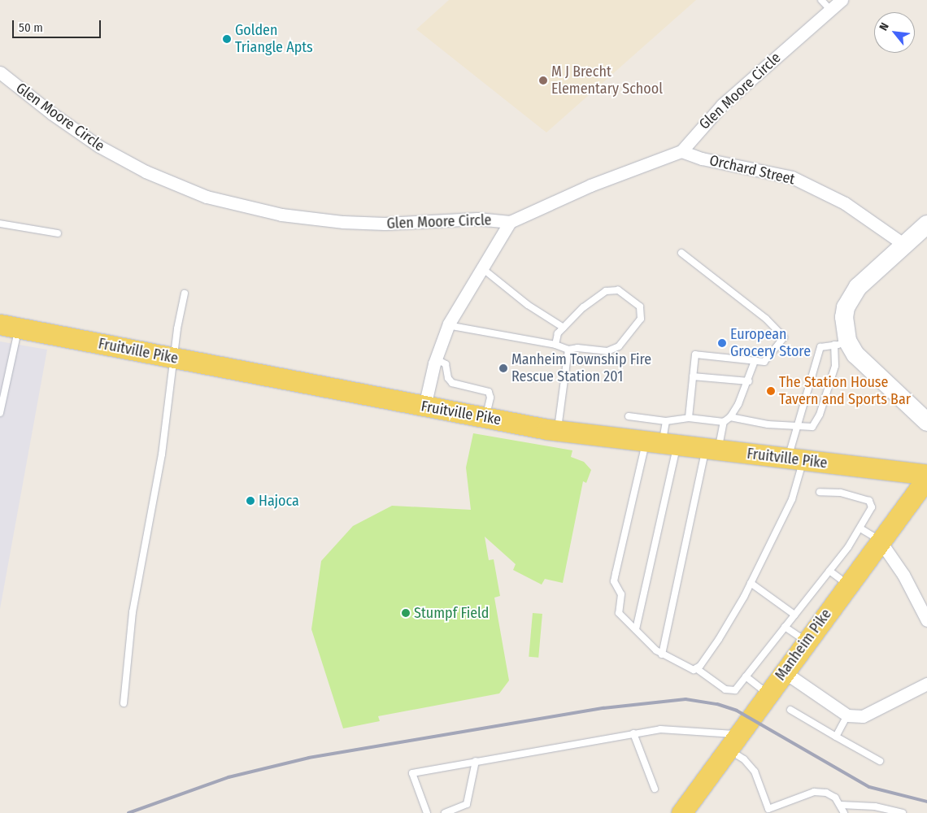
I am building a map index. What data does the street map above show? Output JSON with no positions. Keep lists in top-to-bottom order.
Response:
{
  "streets": {
    "main road": ["Fruitville Pike", "Manheim Pike"],
    "street": ["Glen Moore Circle", "Orchard Street"]
  },
  "crossings": [
    ["Glen Moore Circle", "Orchard Street"]
  ],
  "places": [
    "Golden Triangle Apts",
    "M J Brecht Elementary School",
    "European Grocery Store",
    "Manheim Township Fire Rescue Station 201",
    "The Station House Tavern and Sports Bar",
    "Hajoca",
    "Stumpf Field"
  ],
  "scale_bar": "50 m",
  "north": "top left"
}
